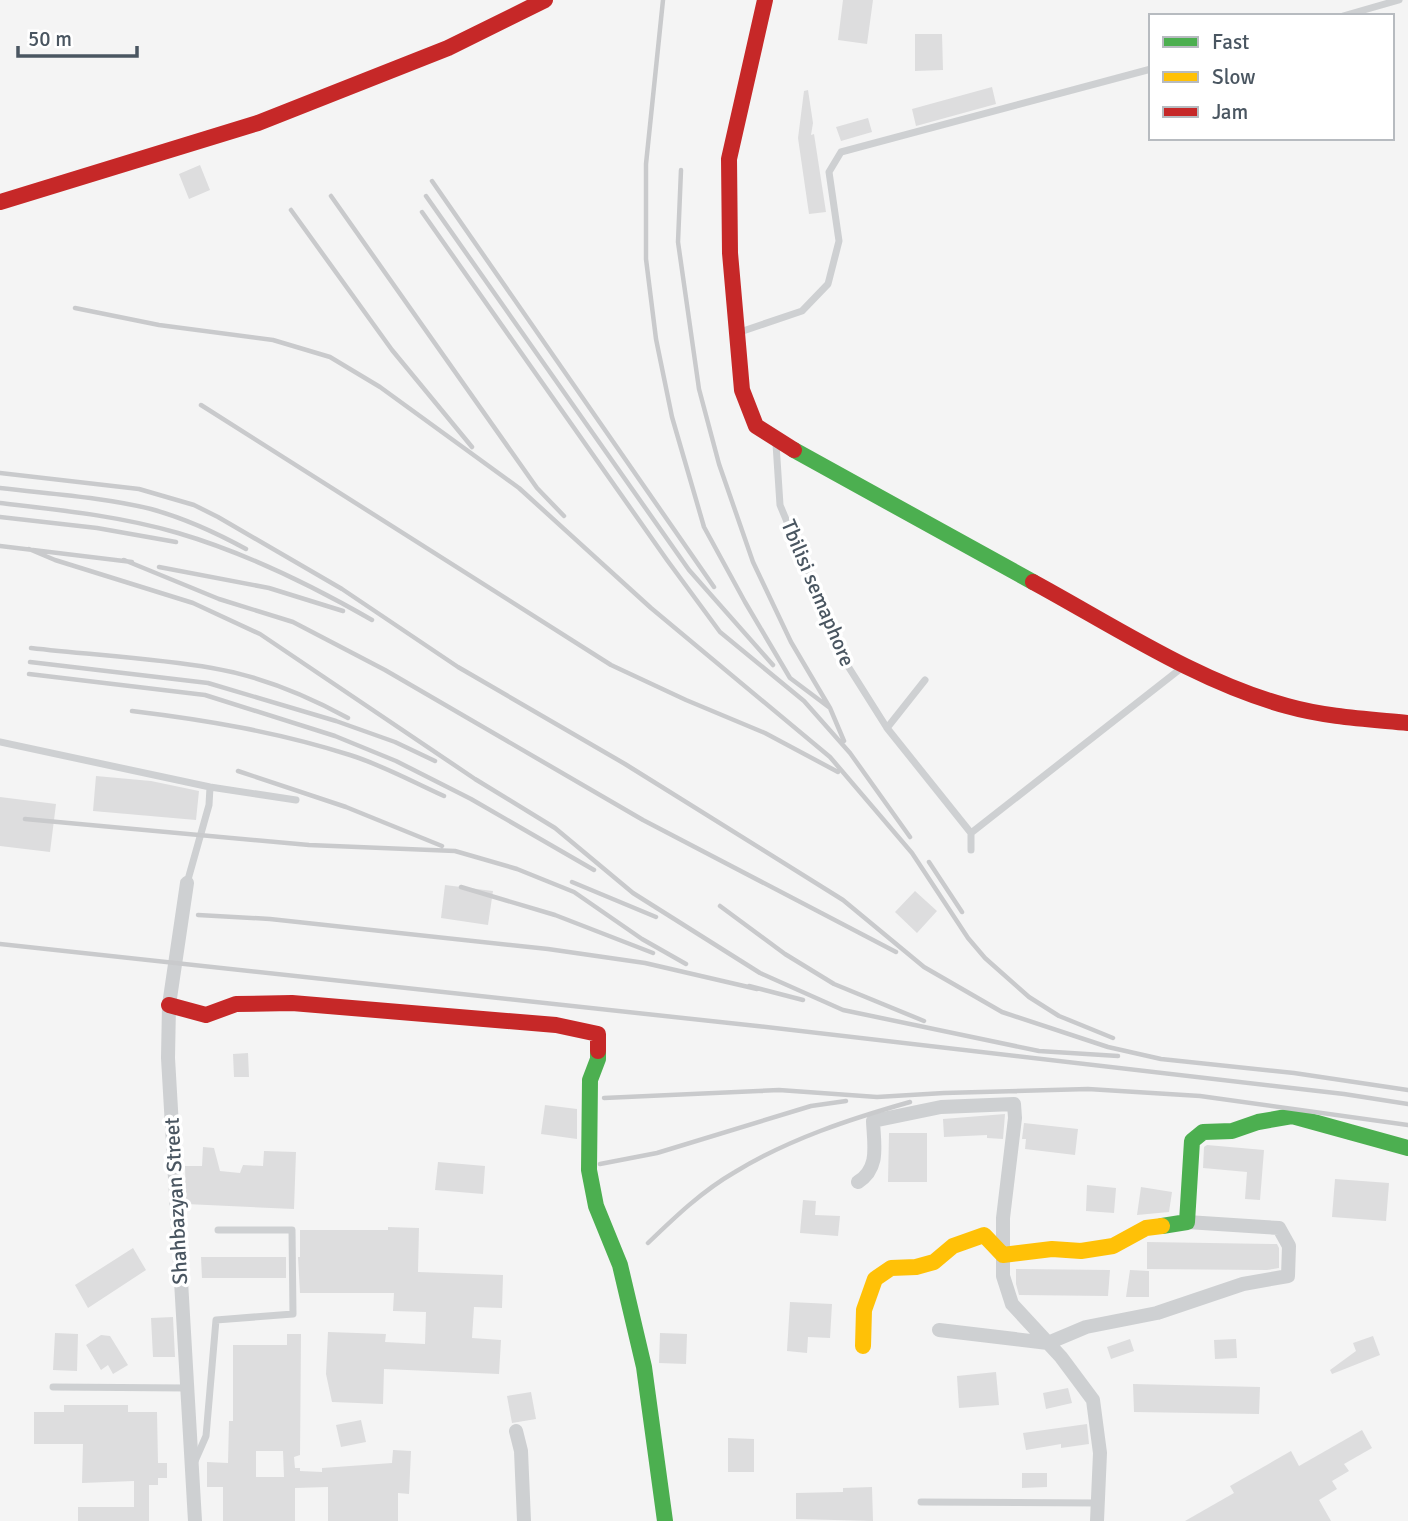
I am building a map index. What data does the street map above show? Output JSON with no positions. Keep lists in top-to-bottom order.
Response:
{
  "streets": {
    "street": ["Shahbazyan Street"],
    "lane": ["Tbilisi semaphore"]
  },
  "legend": ["Fast", "Slow", "Jam"],
  "scale_bar": "50 m"
}
